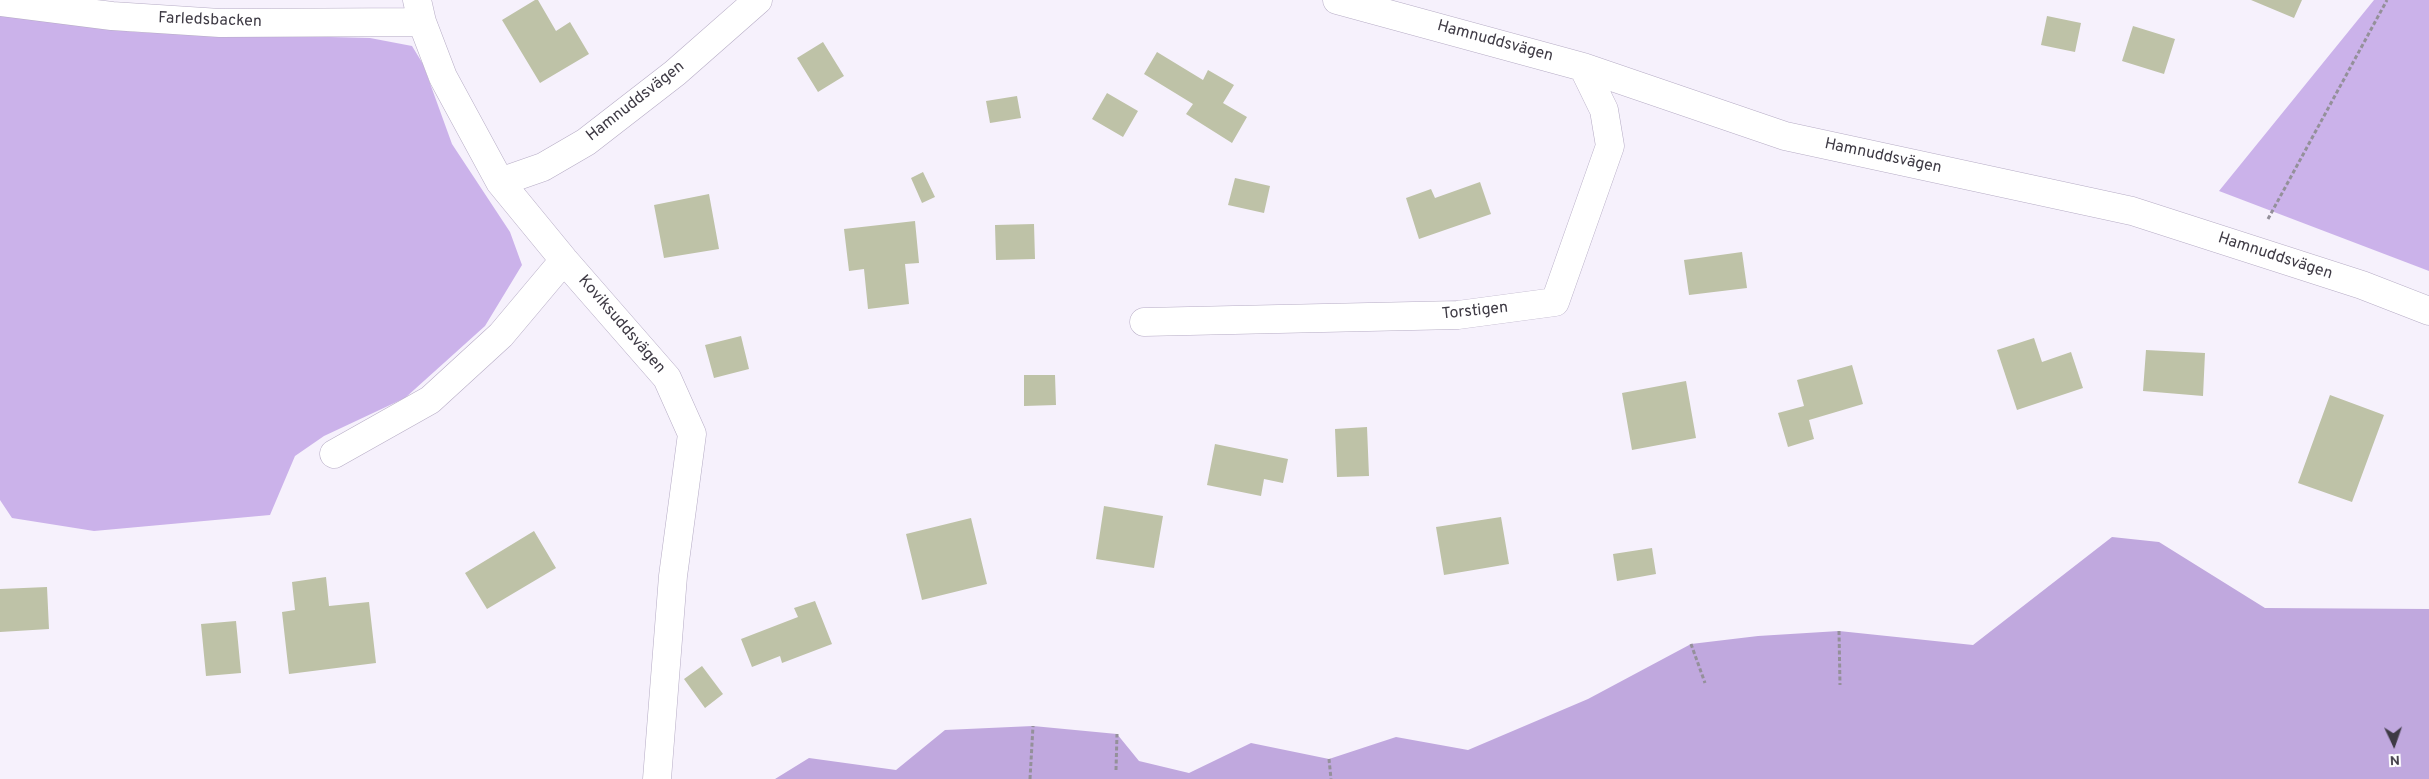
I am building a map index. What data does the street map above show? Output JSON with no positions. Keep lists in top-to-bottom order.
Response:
{
  "streets": {
    "street": [
      "Farledsbacken",
      "Hamnuddsvägen",
      "Torstigen",
      "Koviksuddsvägen"
    ]
  },
  "crossings": [
    ["Farledsbacken", "Koviksuddsvägen"],
    ["Hamnuddsvägen", "Torstigen"],
    ["Hamnuddsvägen", "Koviksuddsvägen"]
  ],
  "north": "bottom"
}
